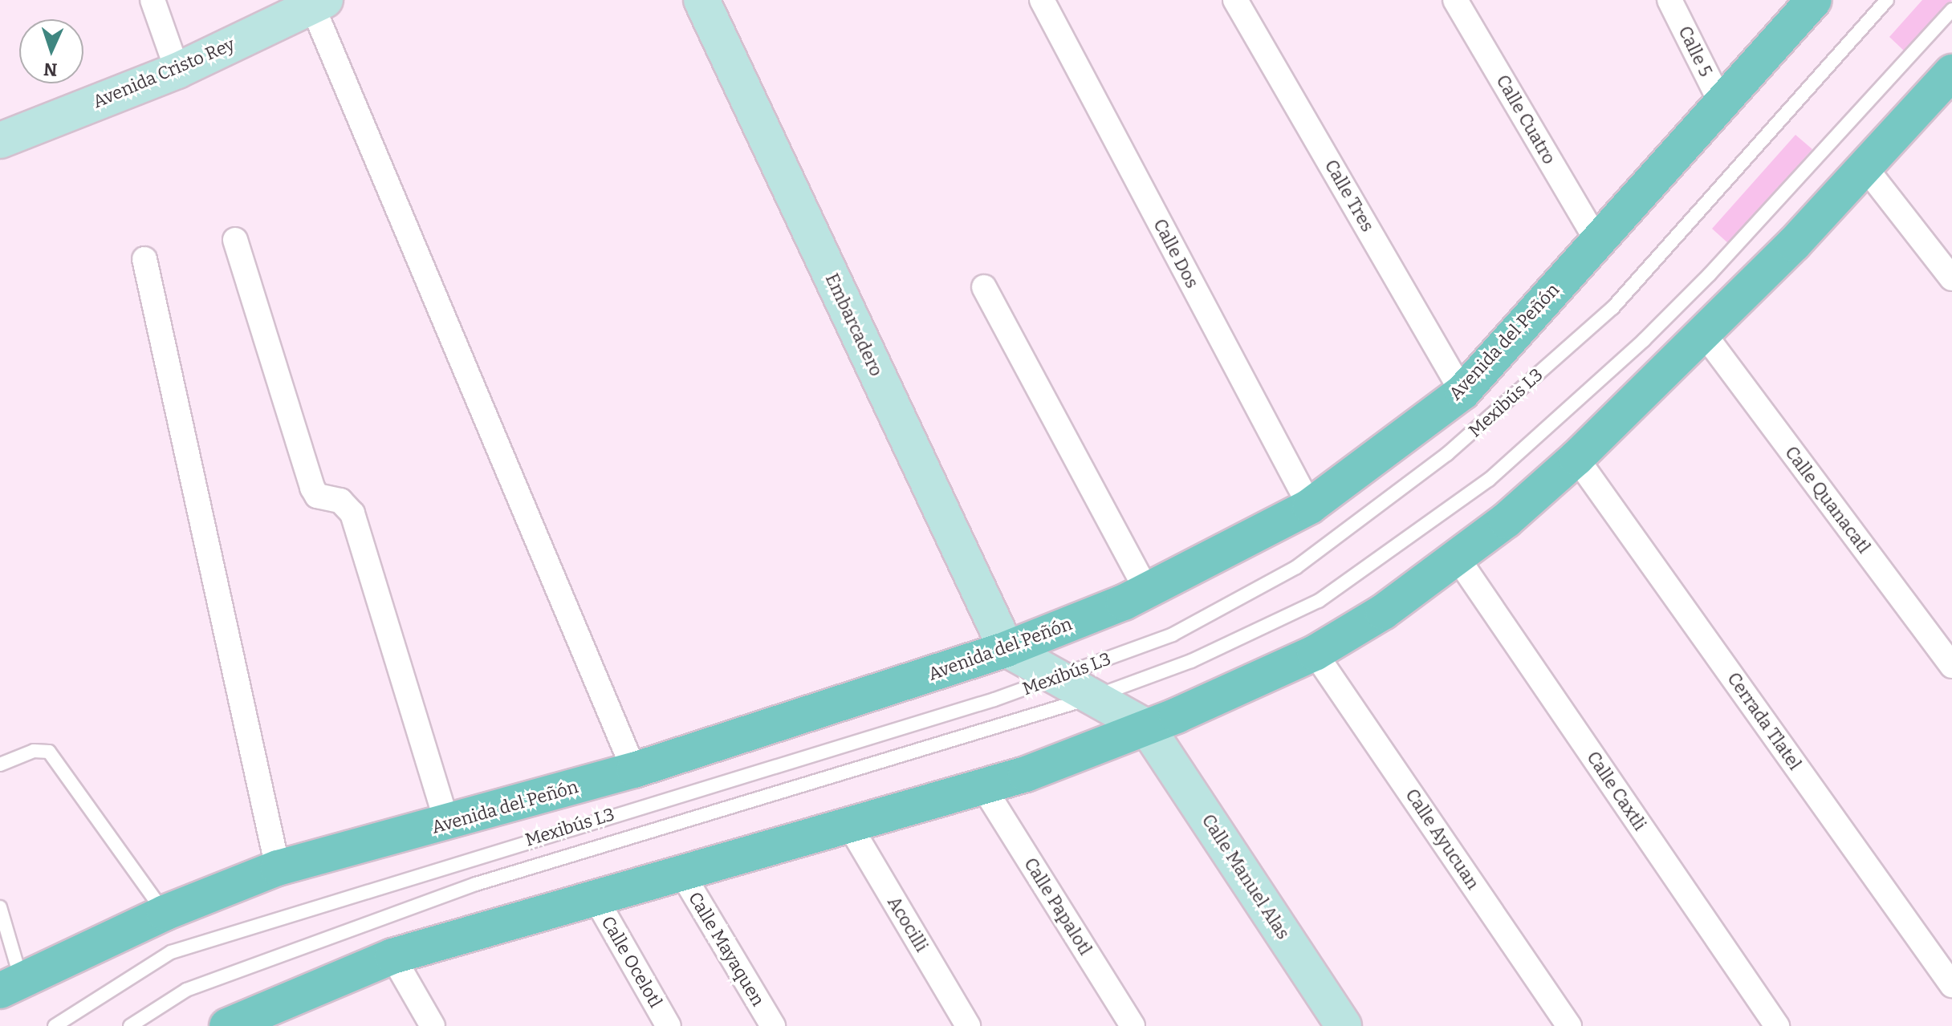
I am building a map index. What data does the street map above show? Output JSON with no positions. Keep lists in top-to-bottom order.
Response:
{
  "streets": {
    "main road": ["Avenida del Peñón"],
    "street": [
      "Calle 5",
      "Avenida Cristo Rey",
      "Calle Cuatro",
      "Calle Tres",
      "Calle Dos",
      "Embarcadero",
      "Calle Quanacatl",
      "Cerrada Tlatel",
      "Calle Caxtli",
      "Calle Ayucuan",
      "Calle Manuel Alas",
      "Calle Papalotl",
      "Acocilli",
      "Calle Mayaquen",
      "Calle Ocelotl"
    ],
    "lane": ["Mexibús L3"]
  },
  "crossings": [
    ["Calle 5", "Avenida del Peñón"],
    ["Calle Cuatro", "Avenida del Peñón"],
    ["Calle Tres", "Avenida del Peñón"],
    ["Calle Dos", "Avenida del Peñón"],
    ["Embarcadero", "Avenida del Peñón"]
  ],
  "north": "bottom"
}
